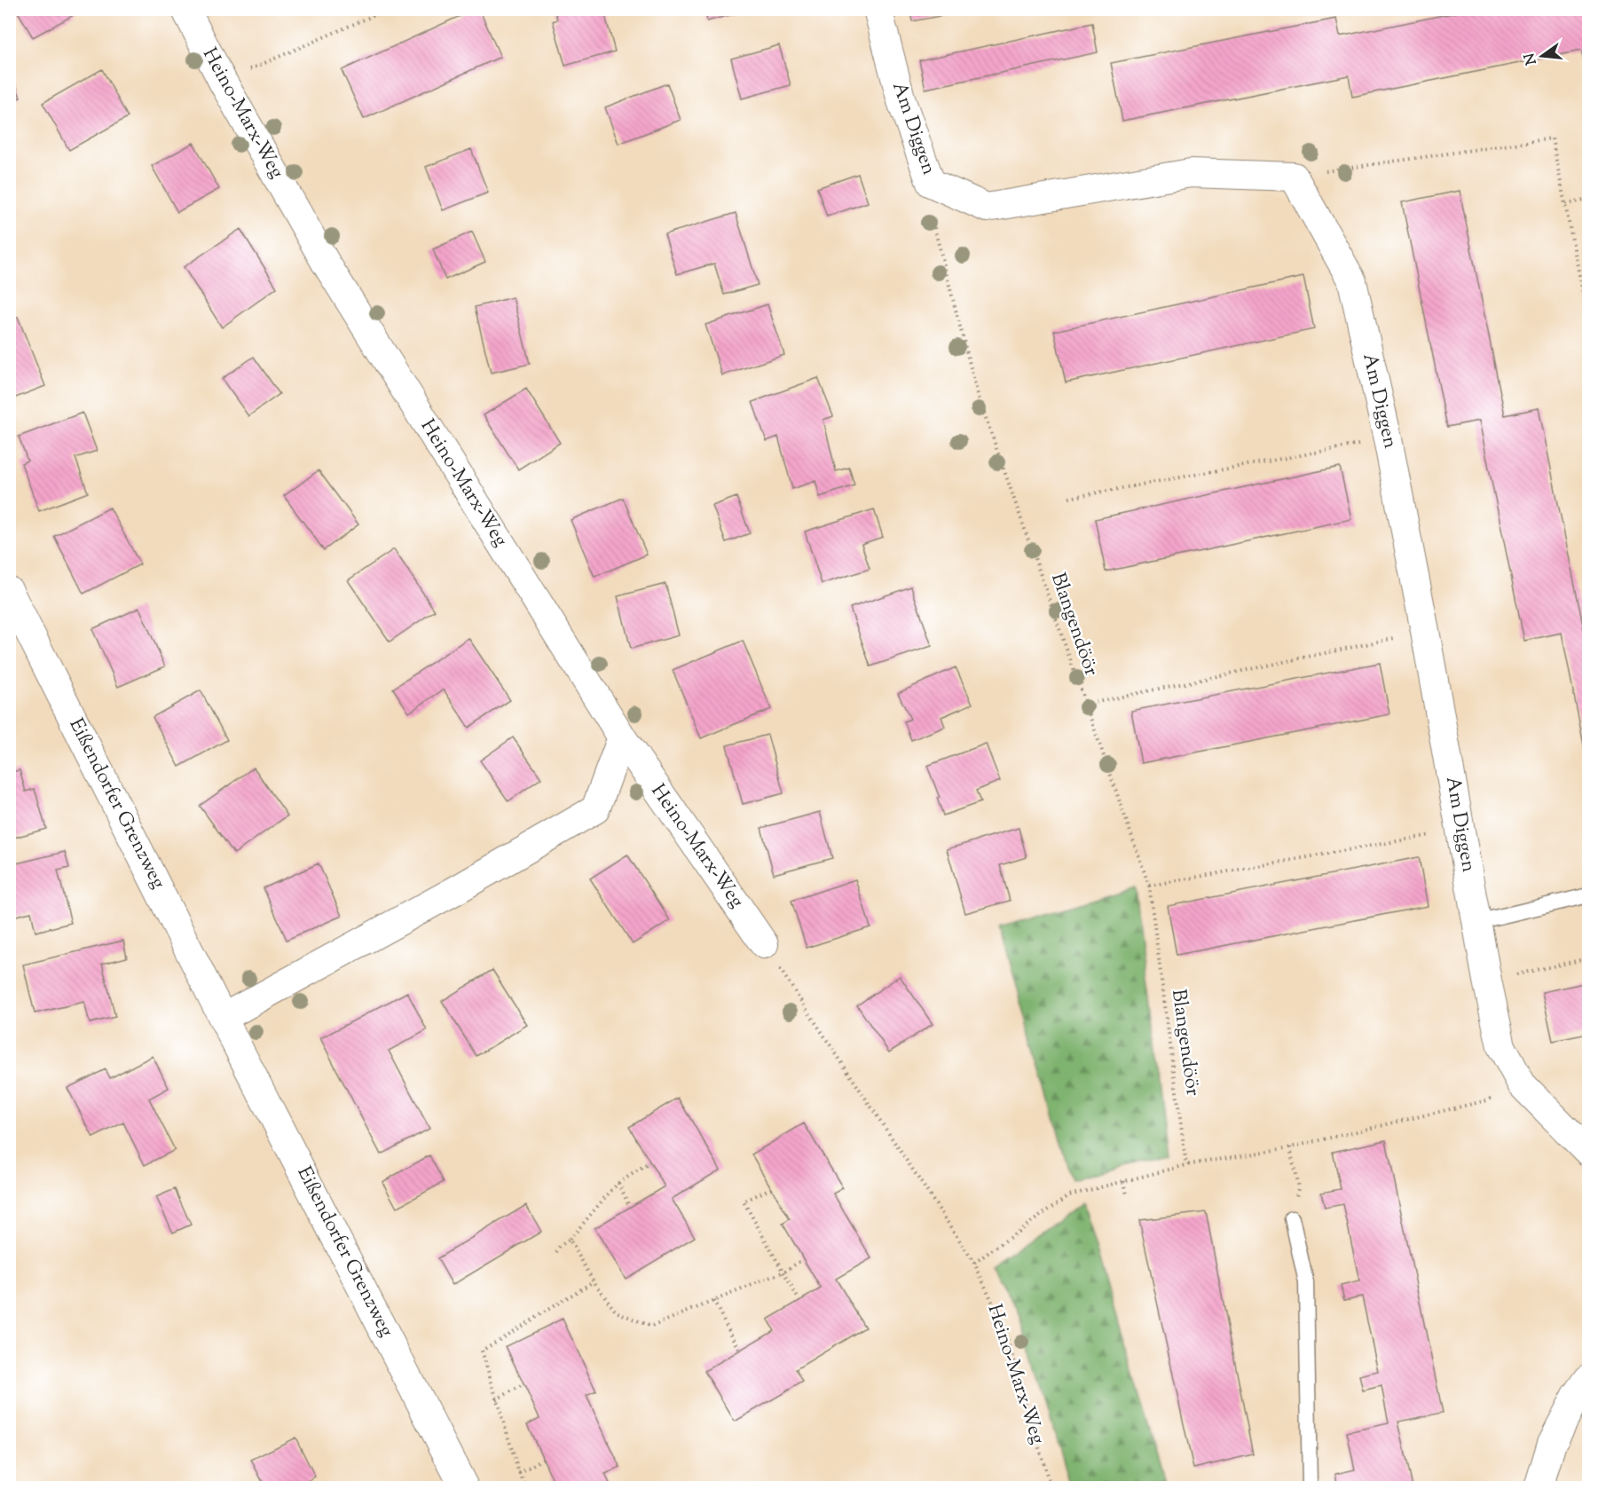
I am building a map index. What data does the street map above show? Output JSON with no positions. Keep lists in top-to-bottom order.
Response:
{
  "streets": {
    "street": ["Heino-Marx-Weg", "Am Diggen", "Eißendorfer Grenzweg"],
    "path": ["Blangendöör"]
  },
  "north": "left"
}
